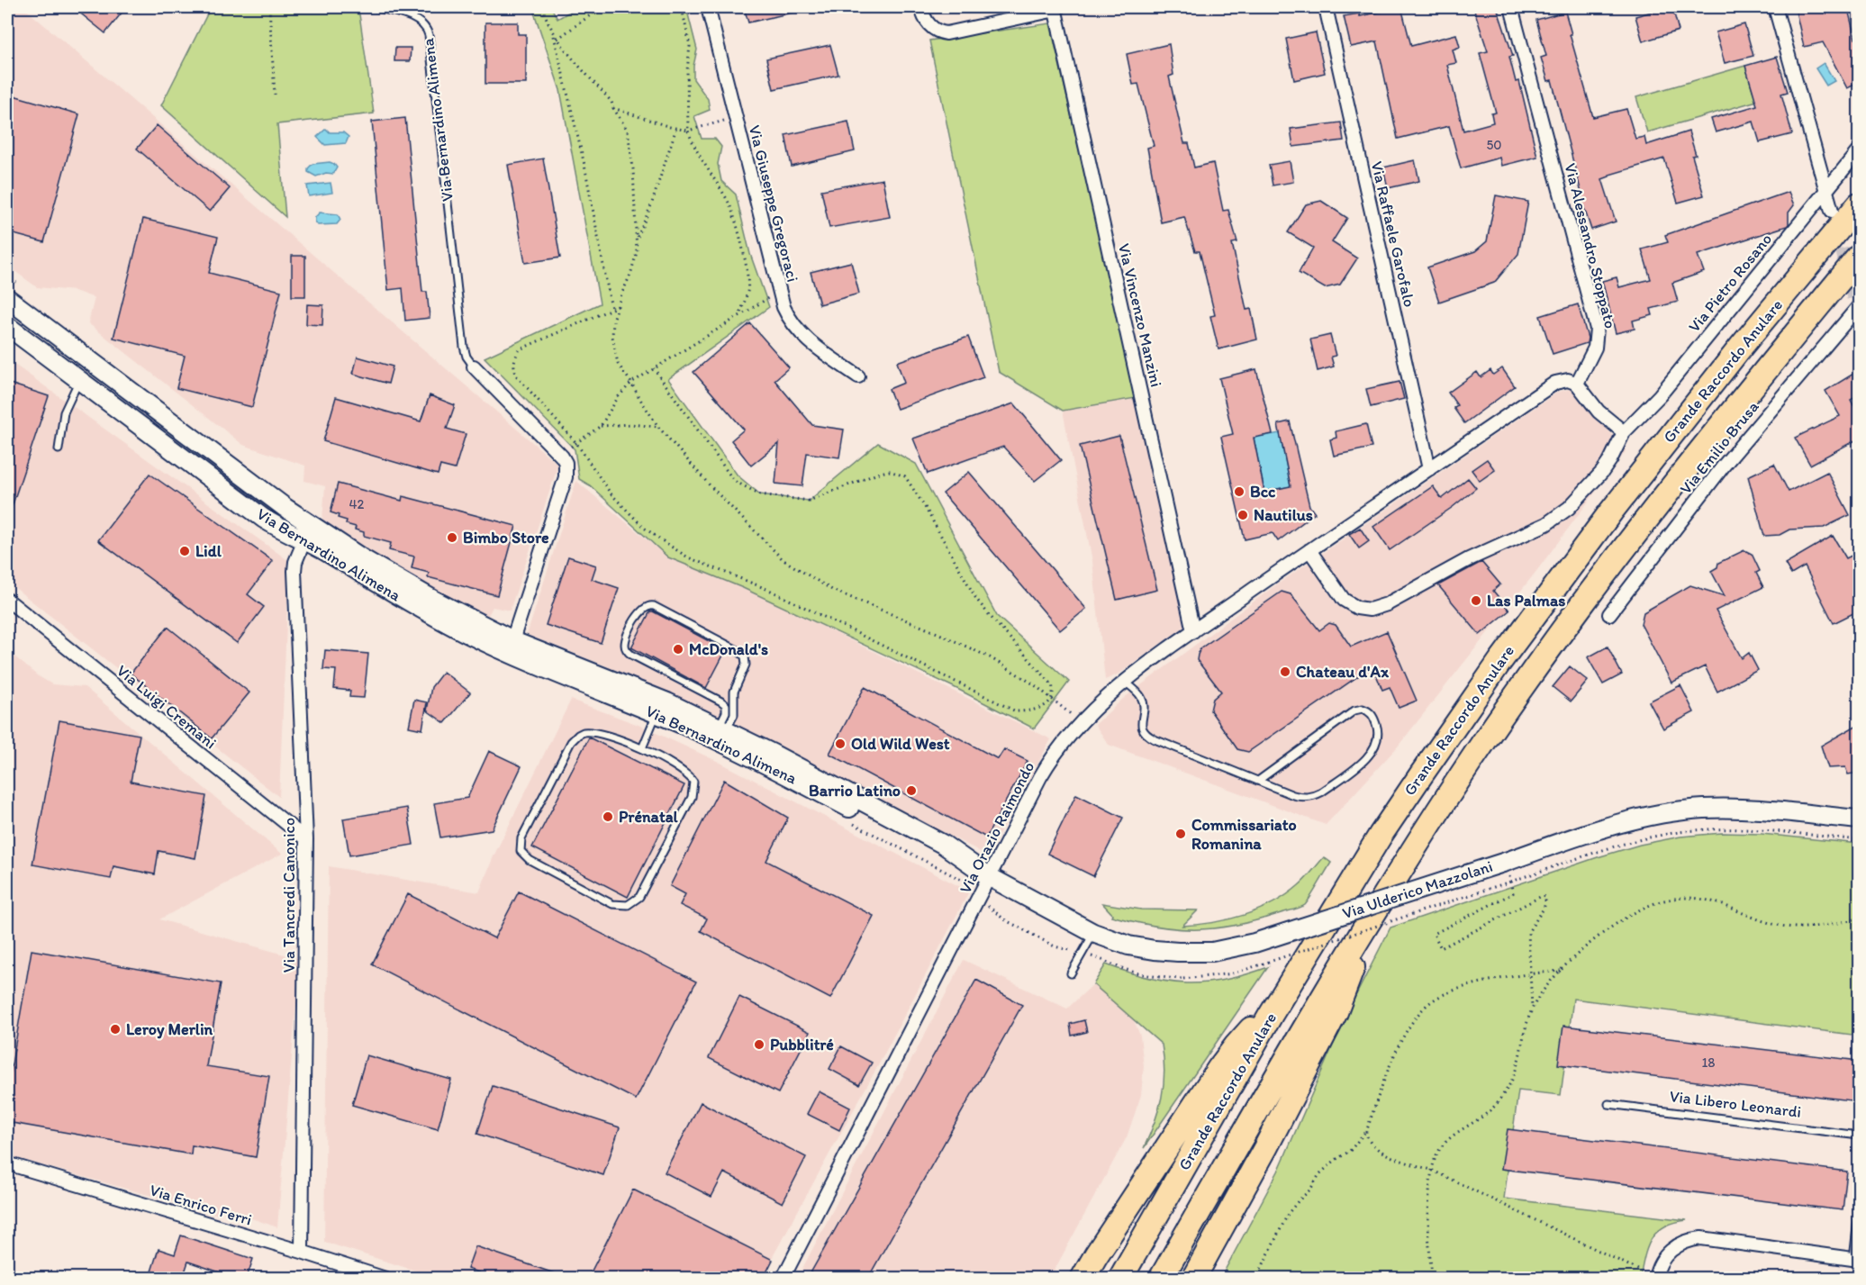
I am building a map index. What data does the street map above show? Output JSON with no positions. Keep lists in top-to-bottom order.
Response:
{
  "streets": {
    "highway": ["Grande Raccordo Anulare"],
    "street": [
      "Via Bernardino Alimena",
      "Via Giuseppe Gregoraci",
      "Via Raffaele Garofalo",
      "Via Alessandro Stoppato",
      "Via Pietro Rosano",
      "Via Vincenzo Manzini",
      "Via Emilio Brusa",
      "Via Luigi Cremani",
      "Via Orazio Raimondo",
      "Via Ulderico Mazzolani",
      "Via Tancredi Canonico",
      "Via Enrico Ferri"
    ],
    "lane": ["Via Libero Leonardi"]
  },
  "crossings": [
    ["Via Bernardino Alimena", "Via Orazio Raimondo"],
    ["Via Bernardino Alimena", "Via Ulderico Mazzolani"],
    ["Via Bernardino Alimena", "Via Tancredi Canonico"],
    ["Via Raffaele Garofalo", "Via Orazio Raimondo"],
    ["Via Vincenzo Manzini", "Via Orazio Raimondo"],
    ["Via Luigi Cremani", "Via Tancredi Canonico"],
    ["Via Orazio Raimondo", "Via Ulderico Mazzolani"],
    ["Via Tancredi Canonico", "Via Enrico Ferri"]
  ],
  "places": [
    "Bcc",
    "Nautilus",
    "Bimbo Store",
    "Lidl",
    "Las Palmas",
    "McDonald's",
    "Chateau d'Ax",
    "Old Wild West",
    "Barrio Latino",
    "Prénatal",
    "Commissariato Romanina",
    "Leroy Merlin",
    "Pubblitré"
  ],
  "house_numbers": ["50", "42", "18"]
}
